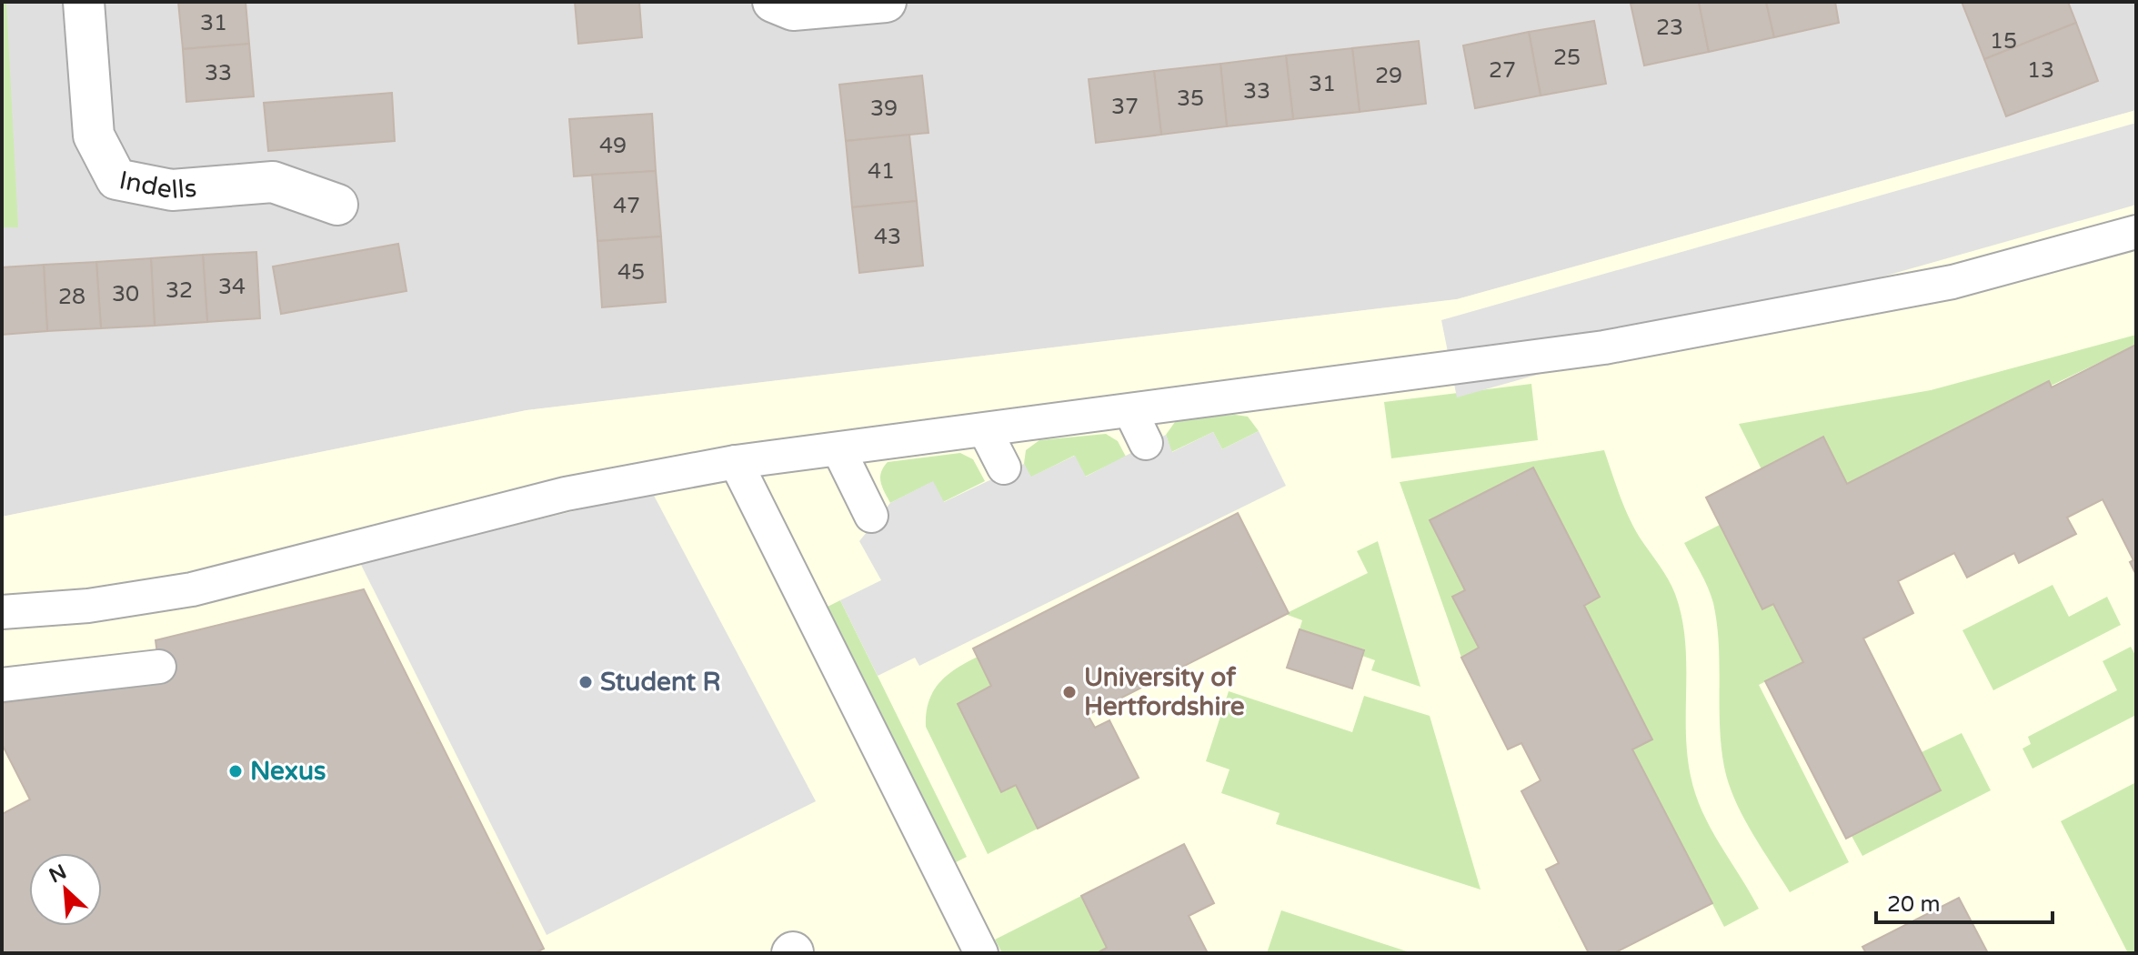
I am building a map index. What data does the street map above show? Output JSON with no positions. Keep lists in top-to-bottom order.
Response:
{
  "streets": {
    "street": ["Indells"]
  },
  "places": ["Student R", "University of Hertfordshire", "Nexus"],
  "house_numbers": [
    "31",
    "23",
    "15",
    "25",
    "27",
    "13",
    "33",
    "29",
    "31",
    "33",
    "35",
    "37",
    "39",
    "49",
    "41",
    "47",
    "43",
    "45",
    "34",
    "32",
    "30",
    "28"
  ],
  "scale_bar": "20 m",
  "north": "top left"
}
